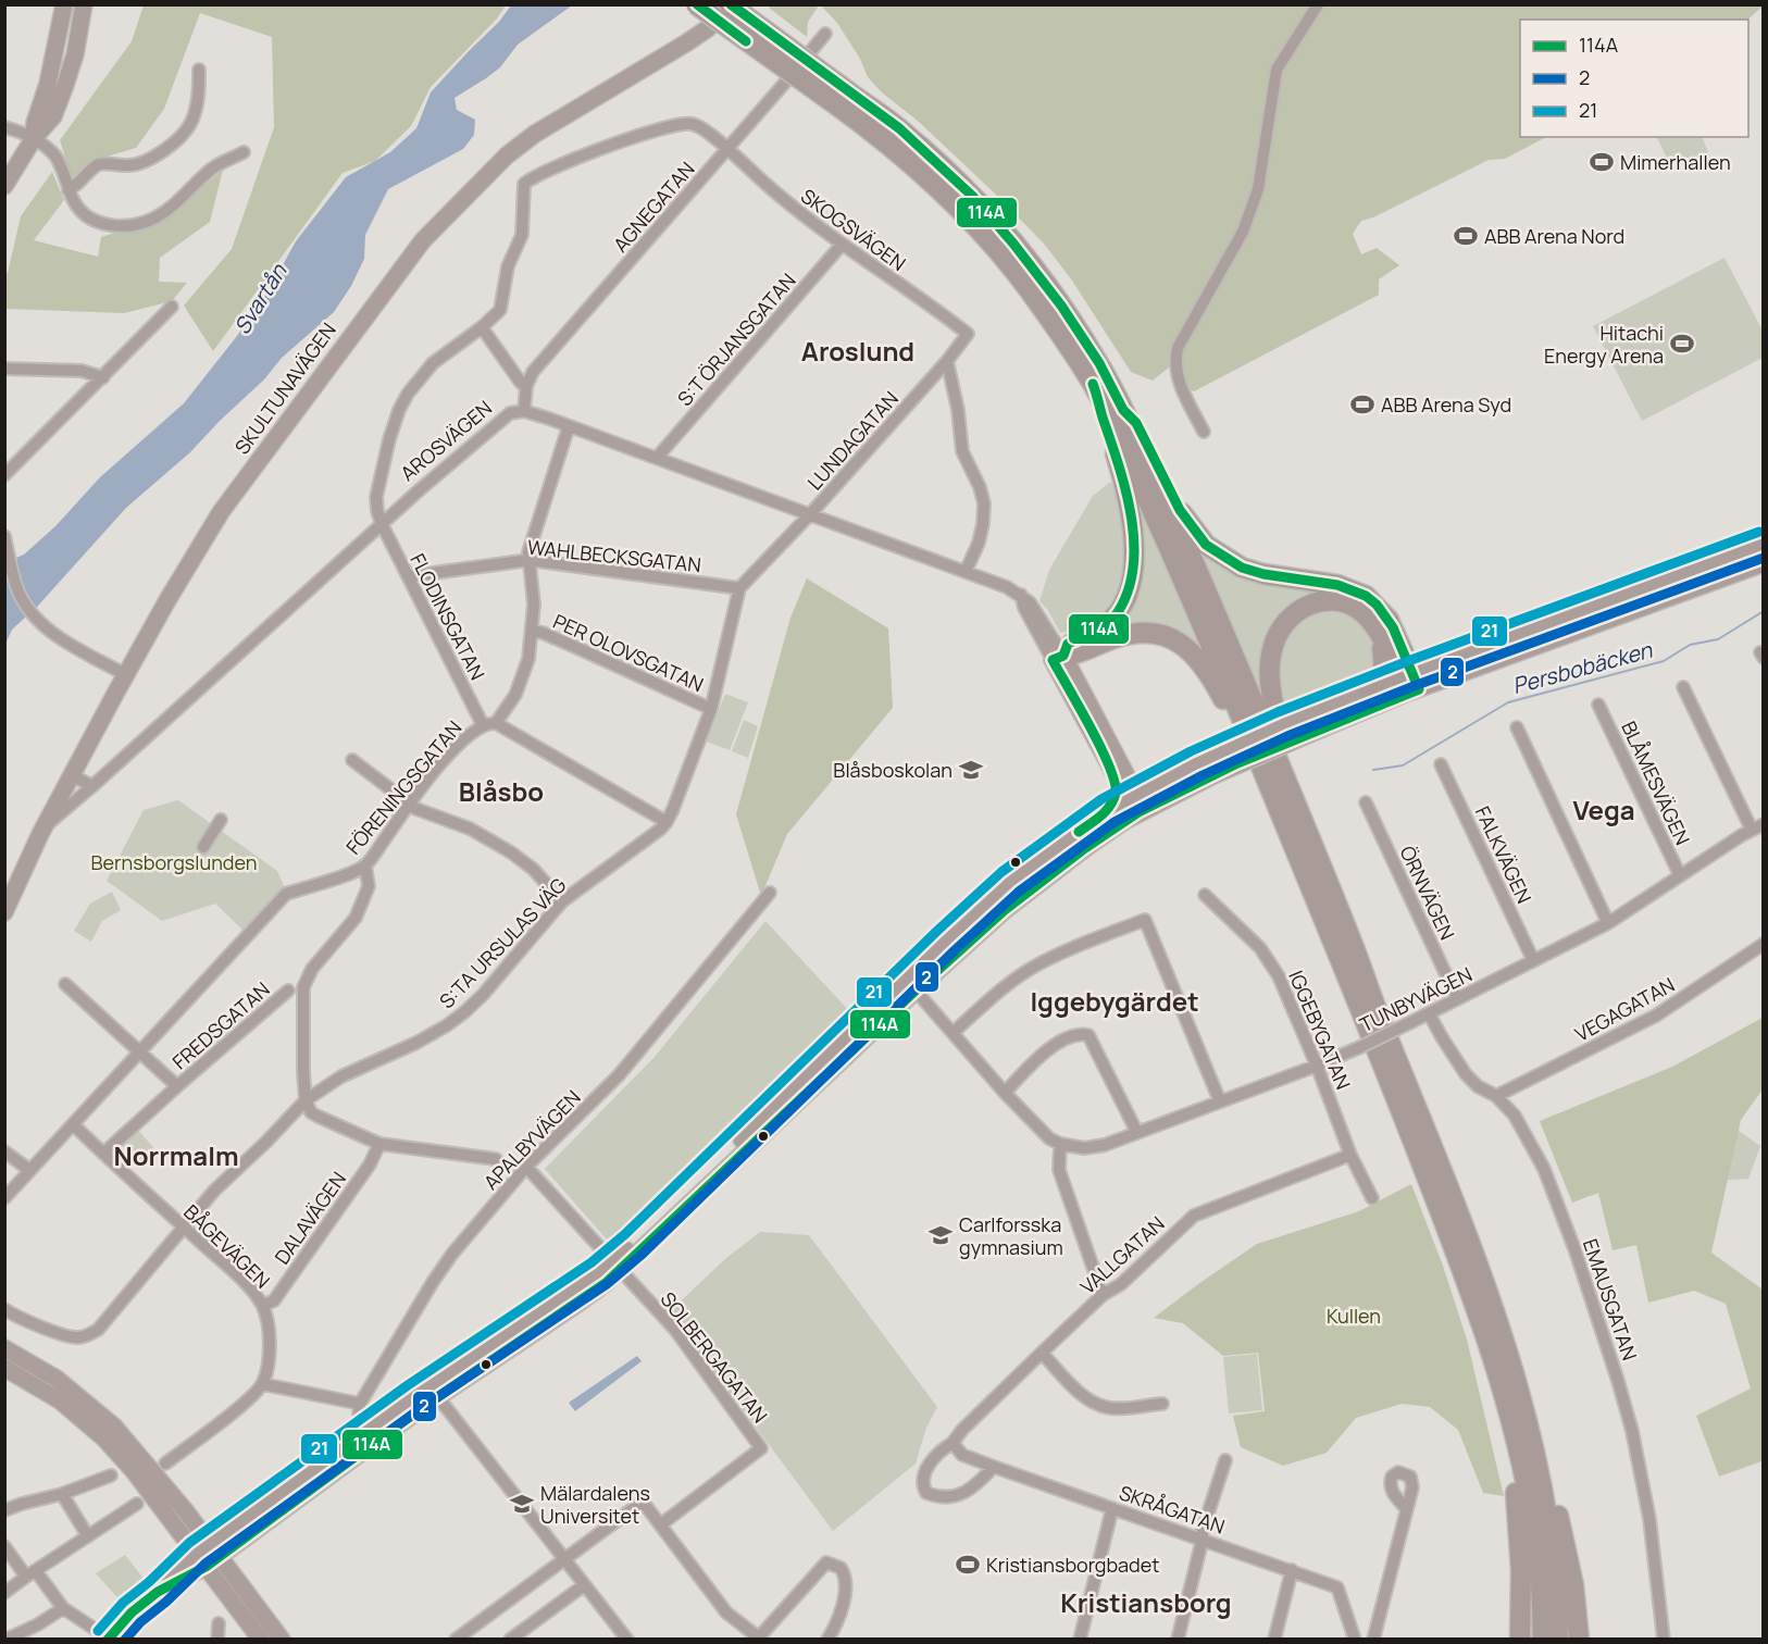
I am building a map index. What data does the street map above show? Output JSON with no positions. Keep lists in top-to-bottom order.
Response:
{
  "streets": {
    "street": [
      "AGNEGATAN",
      "SKOGSVÄGEN",
      "S:T ÖRJANSGATAN",
      "SKULTUNAVÄGEN",
      "AROSVÄGEN",
      "LUNDAGATAN",
      "WAHLBECKSGATAN",
      "FLODINSGATAN",
      "PER OLOVSGATAN",
      "BLÅMESVÄGEN",
      "FÖRENINGSGATAN",
      "FALKVÄGEN",
      "ÖRNVÄGEN",
      "S:TA URSULAS VÄG",
      "TUNBYVÄGEN",
      "VEGAGATAN",
      "FREDSGATAN",
      "IGGEBYGATAN",
      "APALBYVÄGEN",
      "DALAVÄGEN",
      "BÅGEVÄGEN",
      "VALLGATAN",
      "EMAUSGATAN",
      "SOLBERGAGATAN",
      "SKRÅGATAN"
    ]
  },
  "crossings": [
    ["AGNEGATAN", "SKOGSVÄGEN"],
    ["AGNEGATAN", "AROSVÄGEN"],
    ["SKOGSVÄGEN", "S:T ÖRJANSGATAN"],
    ["SKOGSVÄGEN", "LUNDAGATAN"],
    ["SKOGSVÄGEN", "FLODINSGATAN"],
    ["S:T ÖRJANSGATAN", "AROSVÄGEN"],
    ["SKULTUNAVÄGEN", "AROSVÄGEN"],
    ["AROSVÄGEN", "LUNDAGATAN"],
    ["AROSVÄGEN", "FLODINSGATAN"],
    ["WAHLBECKSGATAN", "FLODINSGATAN"],
    ["FLODINSGATAN", "FÖRENINGSGATAN"],
    ["BLÅMESVÄGEN", "TUNBYVÄGEN"],
    ["FÖRENINGSGATAN", "FREDSGATAN"],
    ["FÖRENINGSGATAN", "BÅGEVÄGEN"],
    ["FALKVÄGEN", "TUNBYVÄGEN"],
    ["ÖRNVÄGEN", "TUNBYVÄGEN"],
    ["S:TA URSULAS VÄG", "BÅGEVÄGEN"],
    ["TUNBYVÄGEN", "IGGEBYGATAN"],
    ["TUNBYVÄGEN", "EMAUSGATAN"],
    ["VEGAGATAN", "EMAUSGATAN"],
    ["FREDSGATAN", "BÅGEVÄGEN"],
    ["IGGEBYGATAN", "VALLGATAN"],
    ["APALBYVÄGEN", "SOLBERGAGATAN"],
    ["DALAVÄGEN", "BÅGEVÄGEN"],
    ["VALLGATAN", "SKRÅGATAN"]
  ],
  "districts": [
    "Aroslund",
    "Blåsbo",
    "Vega",
    "Iggebygärdet",
    "Norrmalm",
    "Kristiansborg"
  ],
  "water": ["Svartån", "Persbobäcken"],
  "parks": ["Bernsborgslunden", "Kullen"],
  "places": {
    "sports": [
      "Mimerhallen",
      "ABB Arena Nord",
      "Hitachi Energy Arena",
      "ABB Arena Syd",
      "Kristiansborgbadet"
    ],
    "school or university": ["Blåsboskolan", "Carlforsska gymnasium", "Mälardalens Universitet"]
  },
  "lines": ["transit line 114A", "transit line 21", "transit line 2"],
  "legend": ["114A", "2", "21"]
}
